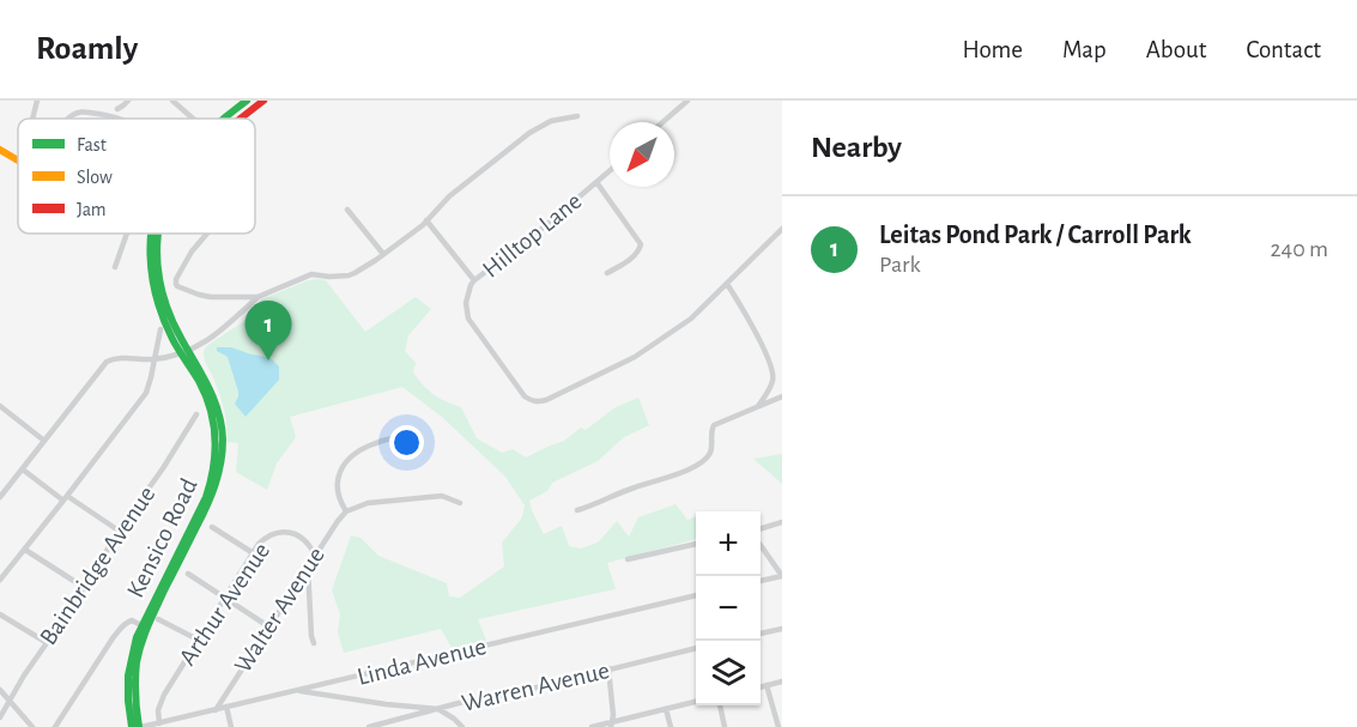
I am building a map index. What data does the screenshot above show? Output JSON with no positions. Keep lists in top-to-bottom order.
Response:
{
  "streets": {
    "street": [
      "Hilltop Lane",
      "Kensico Road",
      "Bainbridge Avenue",
      "Arthur Avenue",
      "Walter Avenue",
      "Linda Avenue",
      "Warren Avenue"
    ]
  },
  "crossings": [
    ["Kensico Road", "Linda Avenue"],
    ["Arthur Avenue", "Walter Avenue"],
    ["Arthur Avenue", "Linda Avenue"],
    ["Walter Avenue", "Linda Avenue"]
  ],
  "legend": ["Fast", "Slow", "Jam"],
  "north": "bottom left",
  "page": {
    "header": "Roamly",
    "nav": [
      "Home",
      "Map",
      "About",
      "Contact"
    ],
    "heading": "Nearby",
    "list": [
      {
        "mark": "1",
        "name": "Leitas Pond Park / Carroll Park",
        "note": "Park",
        "value": "240 m"
      }
    ],
    "pins": "1",
    "map_buttons": ["+", "−"]
  }
}
